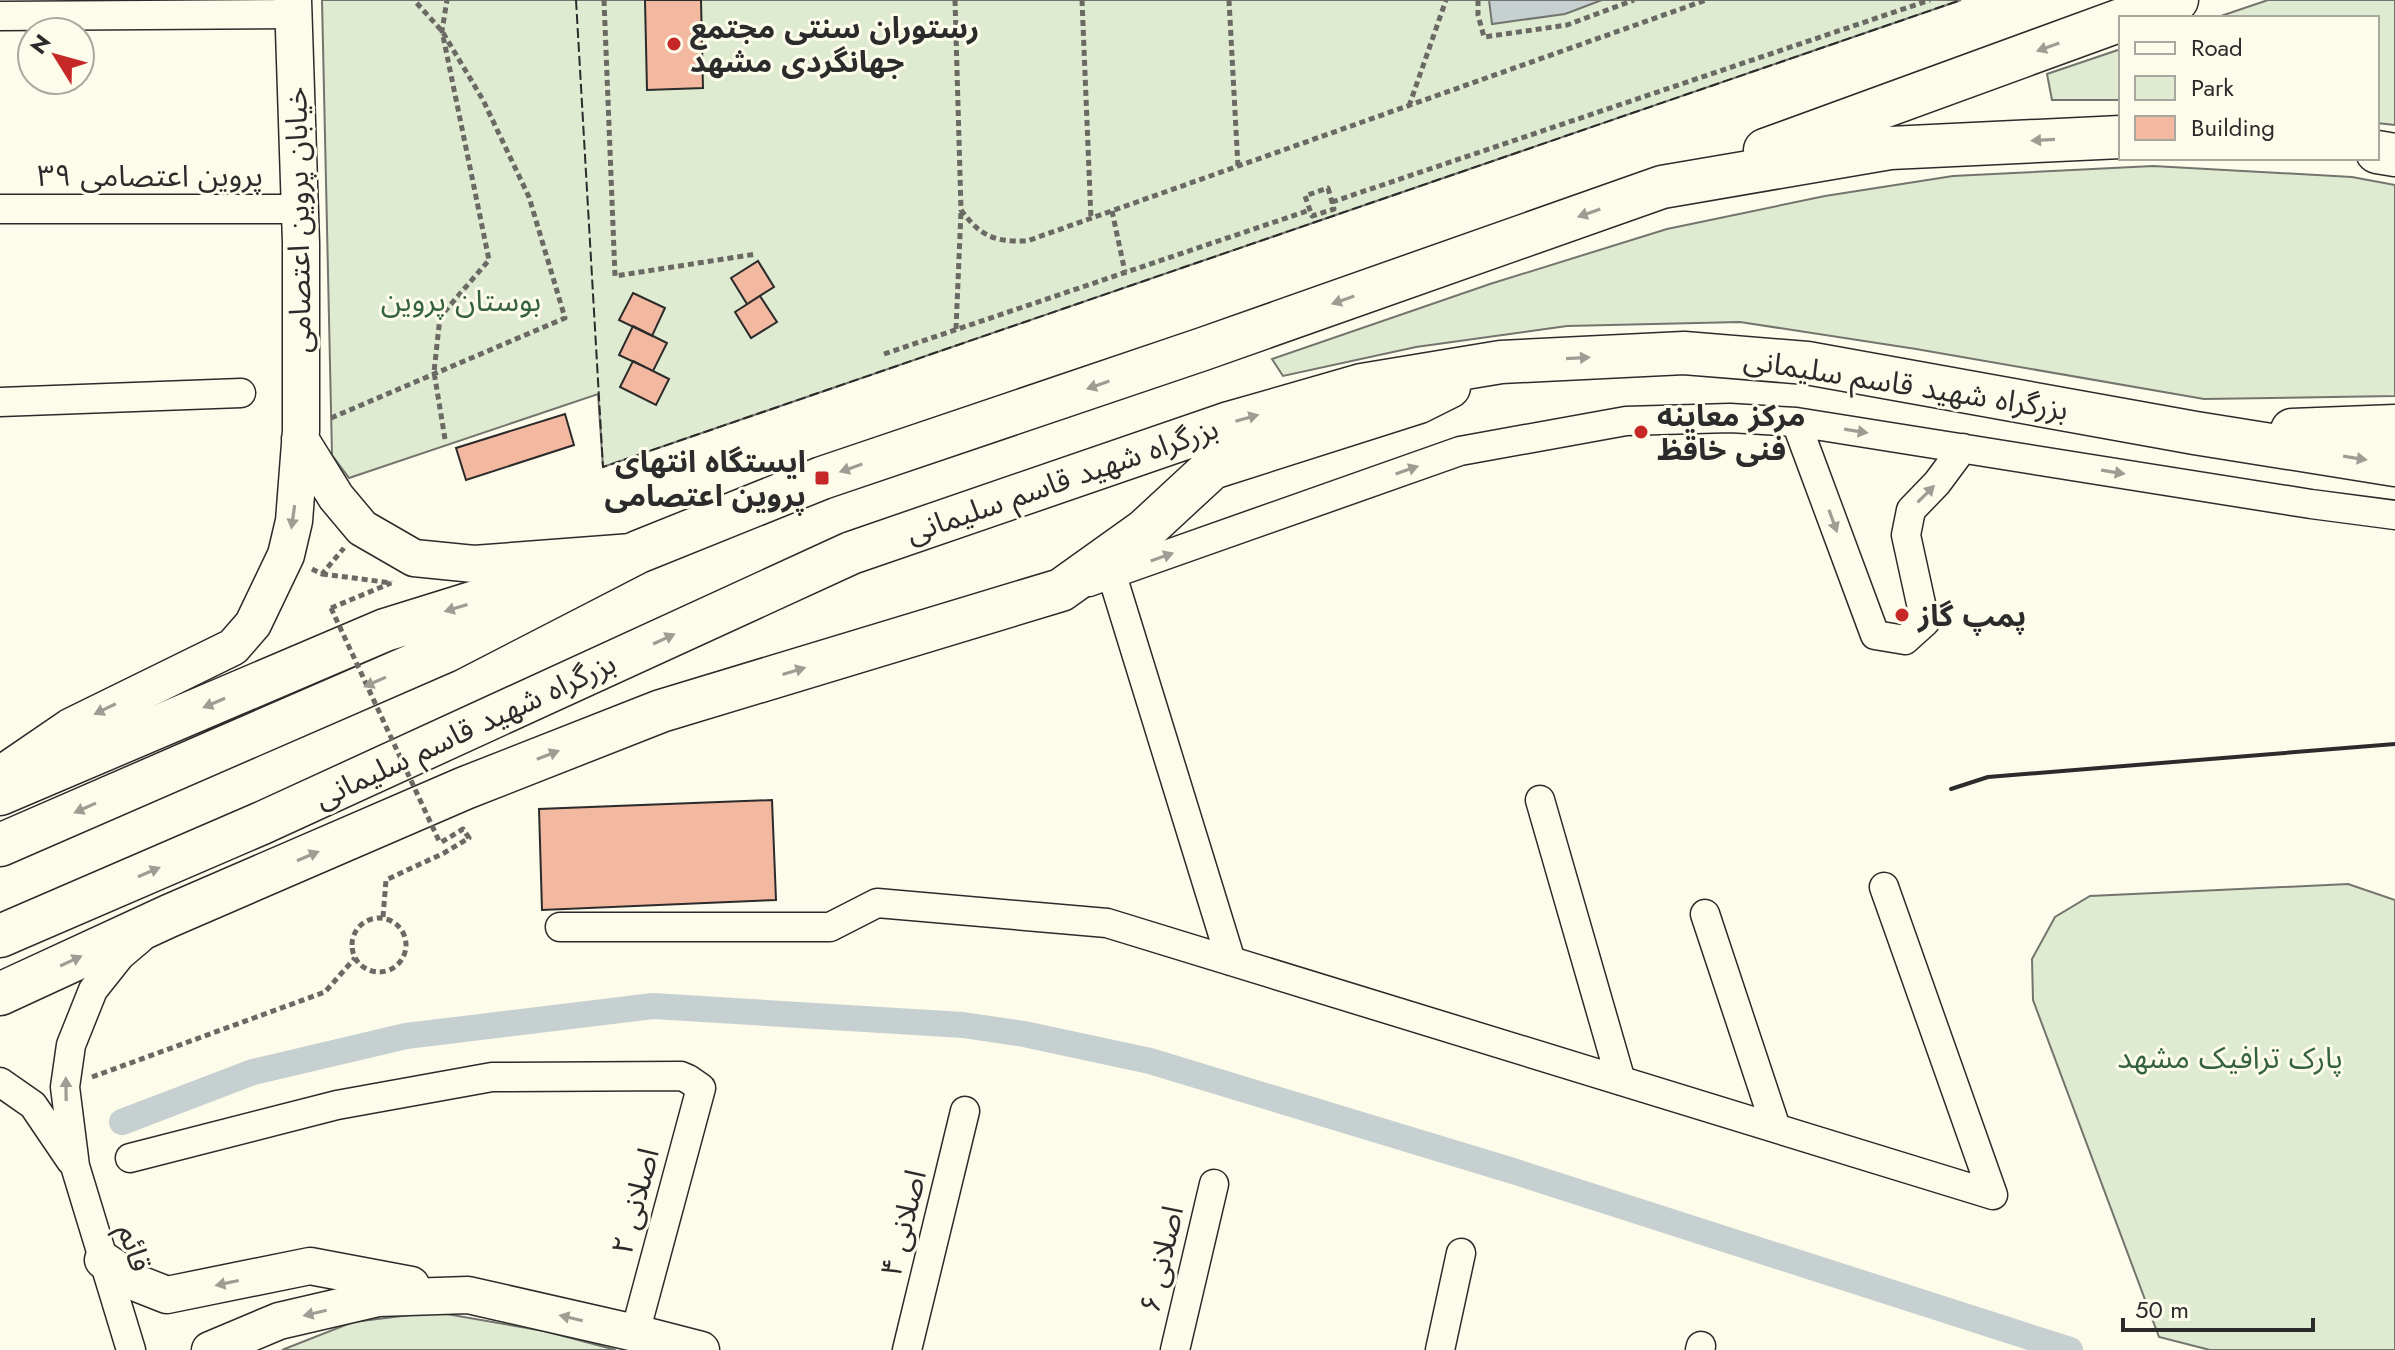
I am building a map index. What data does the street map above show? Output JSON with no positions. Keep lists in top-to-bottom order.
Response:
{
  "streets": {
    "highway": ["بزرگراه شهید قاسم سلیمانی"],
    "main road": ["خیابان پروین اعتصامی"],
    "street": [
      "پروین اعتصامی ۳۹",
      "اصلانی ۲",
      "اصلانی ۴",
      "قائم",
      "اصلانی ۶"
    ]
  },
  "crossings": [
    ["پروین اعتصامی ۳۹", "خیابان پروین اعتصامی"]
  ],
  "one_way": ["خیابان پروین اعتصامی"],
  "parks": ["بوستان پروین", "پارک ترافیک مشهد"],
  "places": {
    "other": ["رستوران سنتی مجتمع جهانگردی مشهد", "مرکز معاینه فنی خاقظ", "پمپ گاز"],
    "transit": ["ایستگاه انتهای پروین اعتصامی"]
  },
  "legend": ["Road", "Park", "Building"],
  "scale_bar": "50 m",
  "north": "top left"
}
